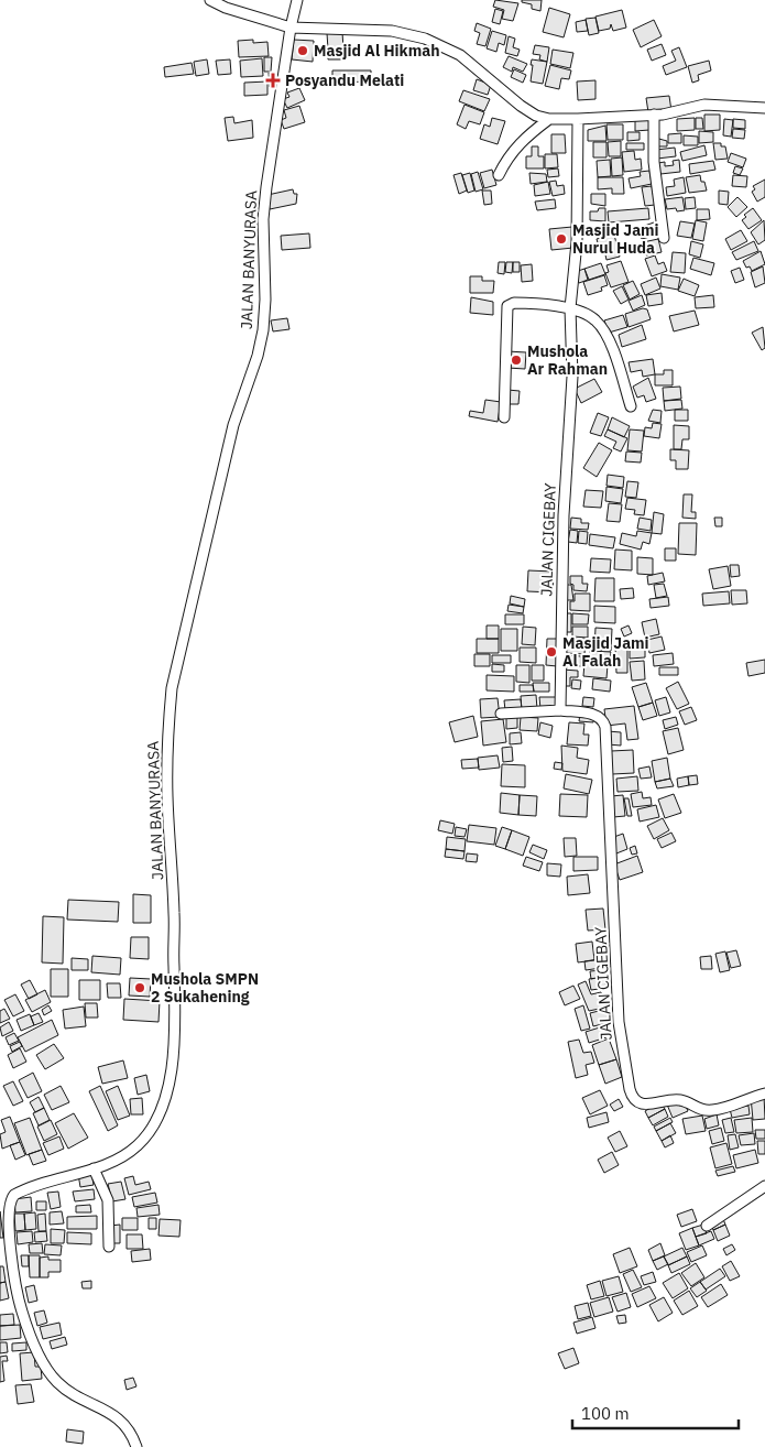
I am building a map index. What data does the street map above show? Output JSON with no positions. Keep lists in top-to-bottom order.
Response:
{
  "streets": {
    "street": ["JALAN BANYURASA", "JALAN CIGEBAY"]
  },
  "places": {
    "other": [
      "Masjid Al Hikmah",
      "Masjid Jami Nurul Huda",
      "Mushola Ar Rahman",
      "Masjid Jami Al Falah",
      "Mushola SMPN 2 Sukahening"
    ],
    "health": ["Posyandu Melati"]
  },
  "scale_bar": "100 m"
}
